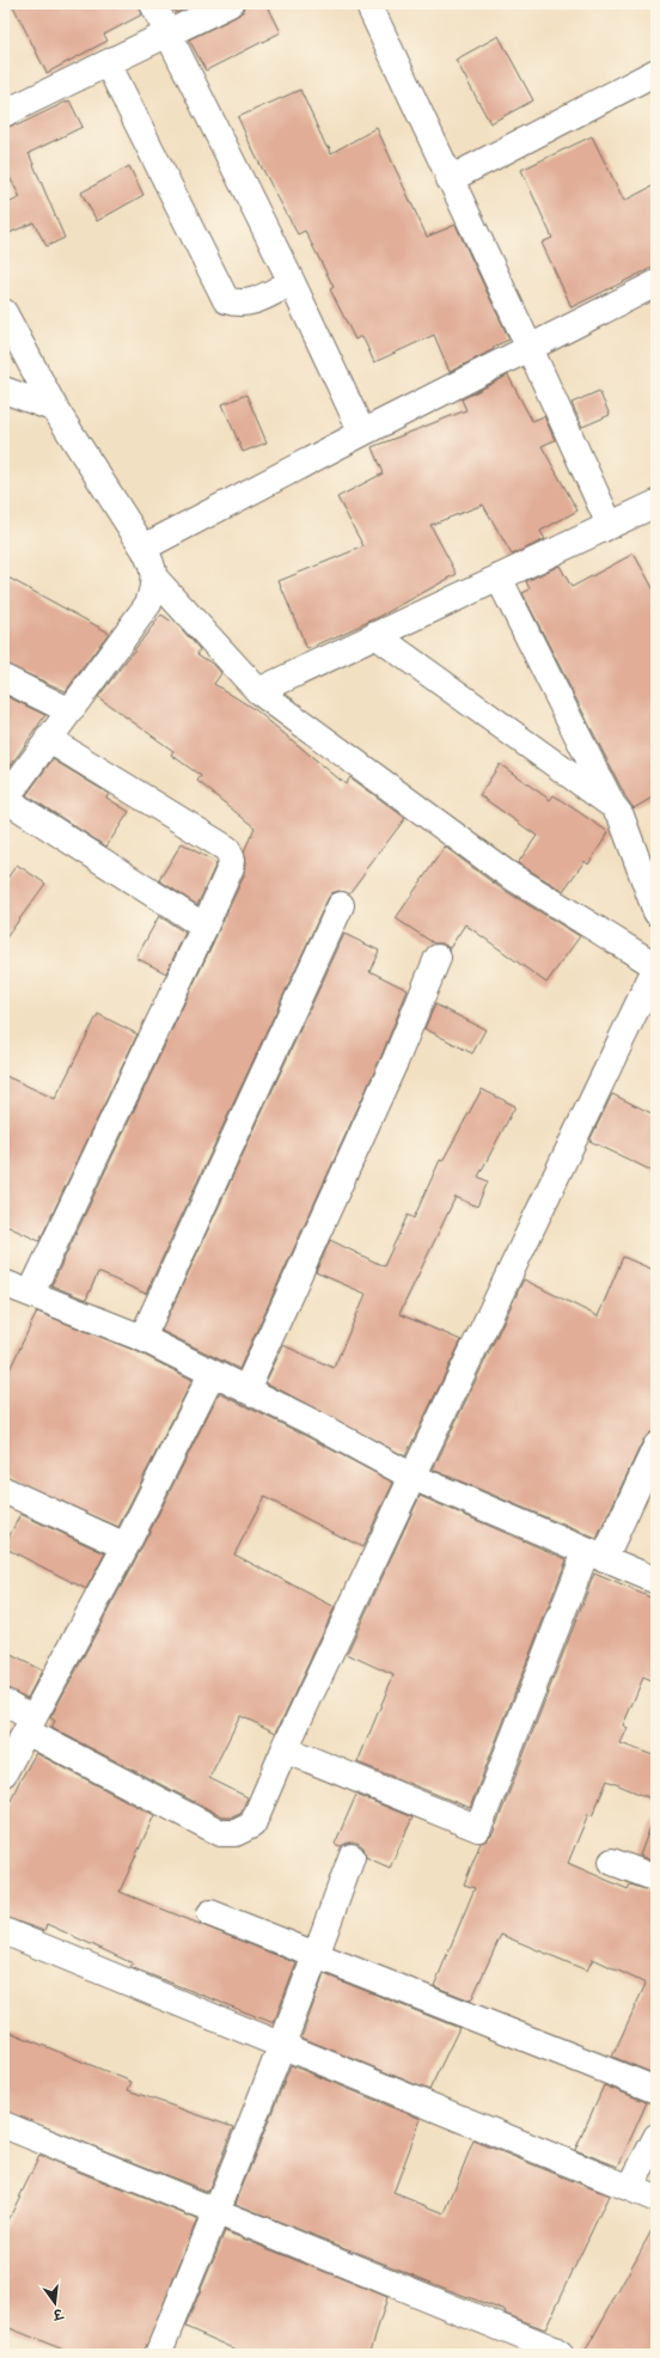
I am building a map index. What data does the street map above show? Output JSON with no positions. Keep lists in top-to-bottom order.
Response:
{
  "north": "bottom"
}
